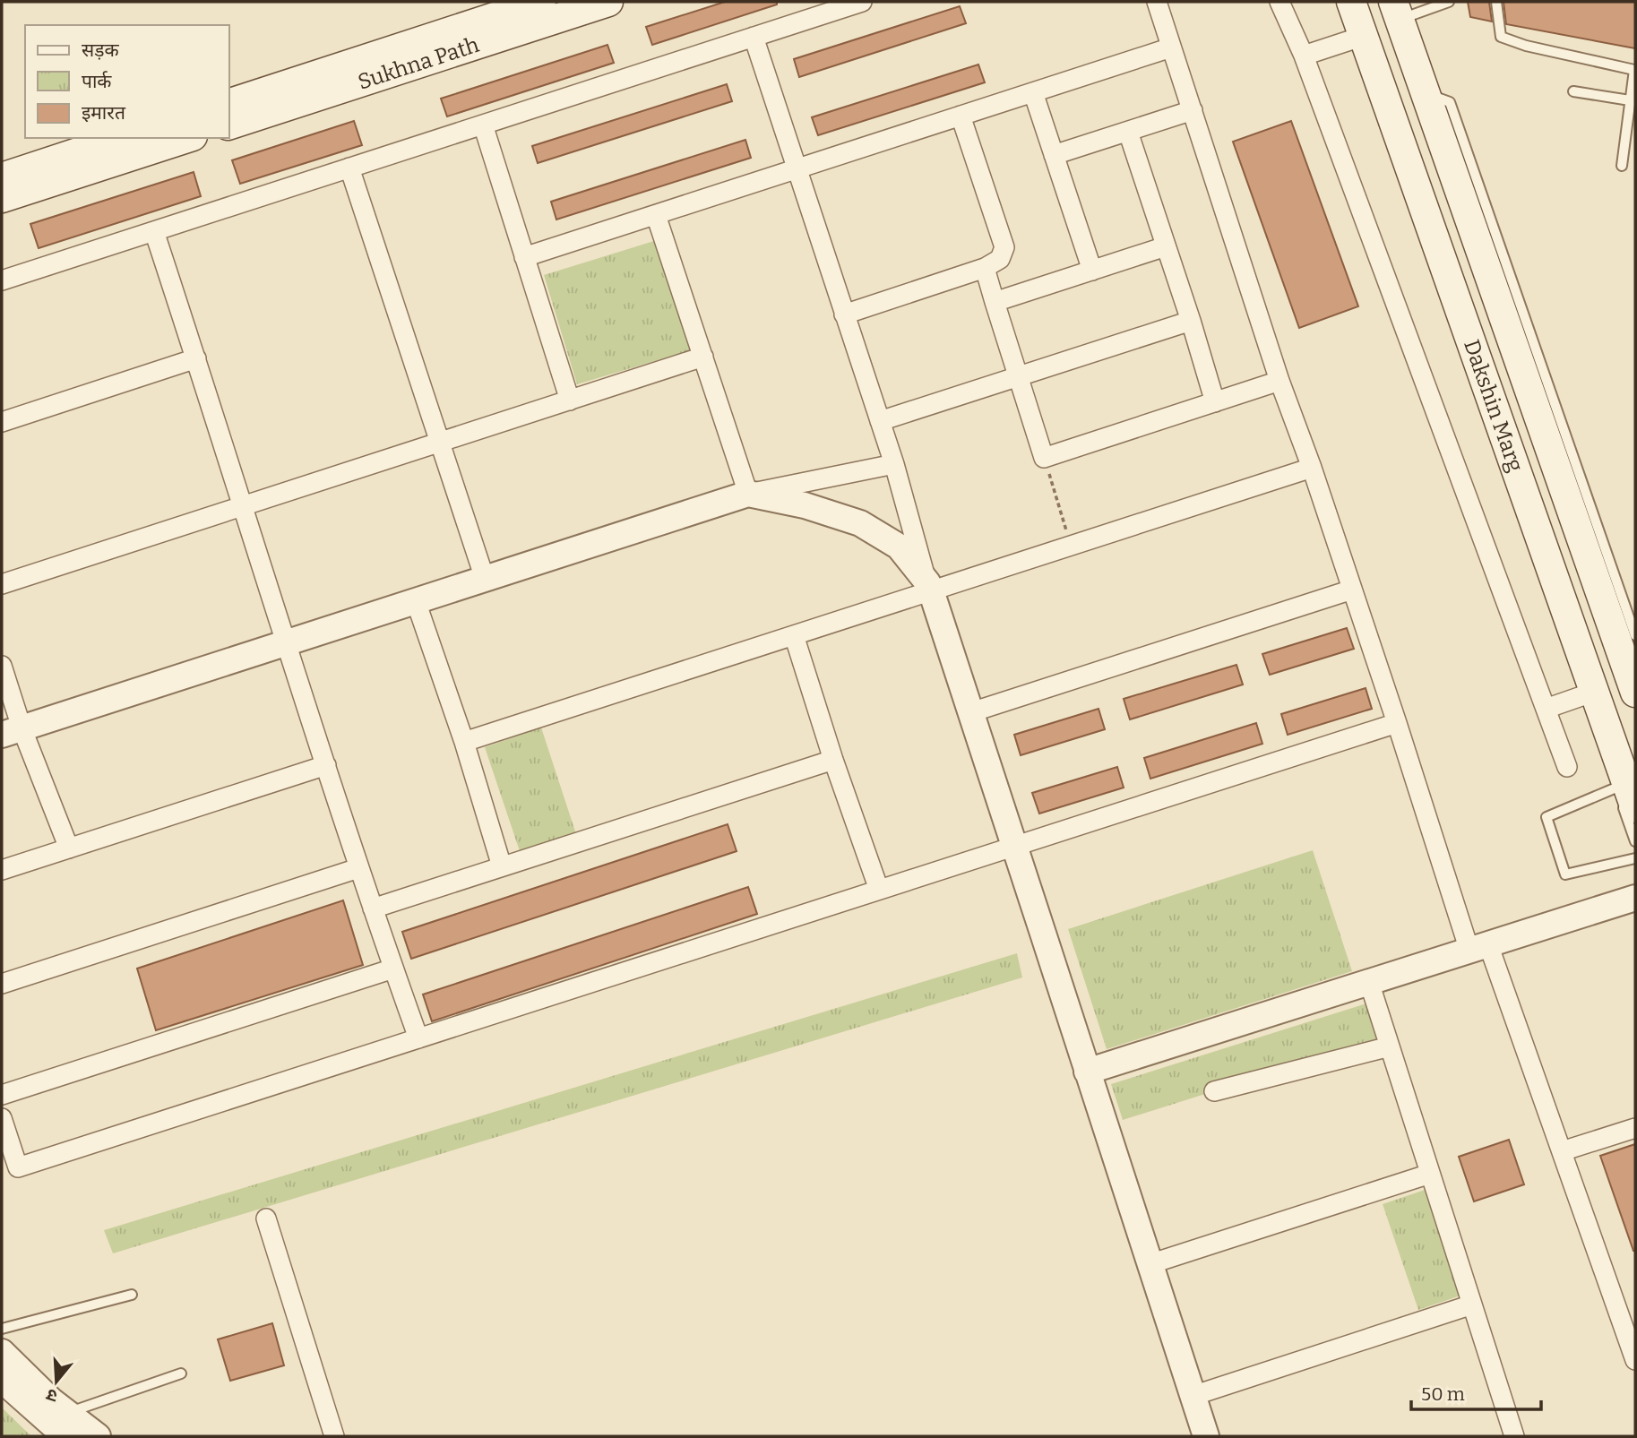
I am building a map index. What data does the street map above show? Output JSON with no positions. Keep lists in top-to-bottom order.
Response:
{
  "streets": {
    "main road": ["Sukhna Path", "Dakshin Marg"]
  },
  "legend": ["सड़क", "पार्क", "इमारत"],
  "scale_bar": "50 m",
  "north": "bottom"
}
